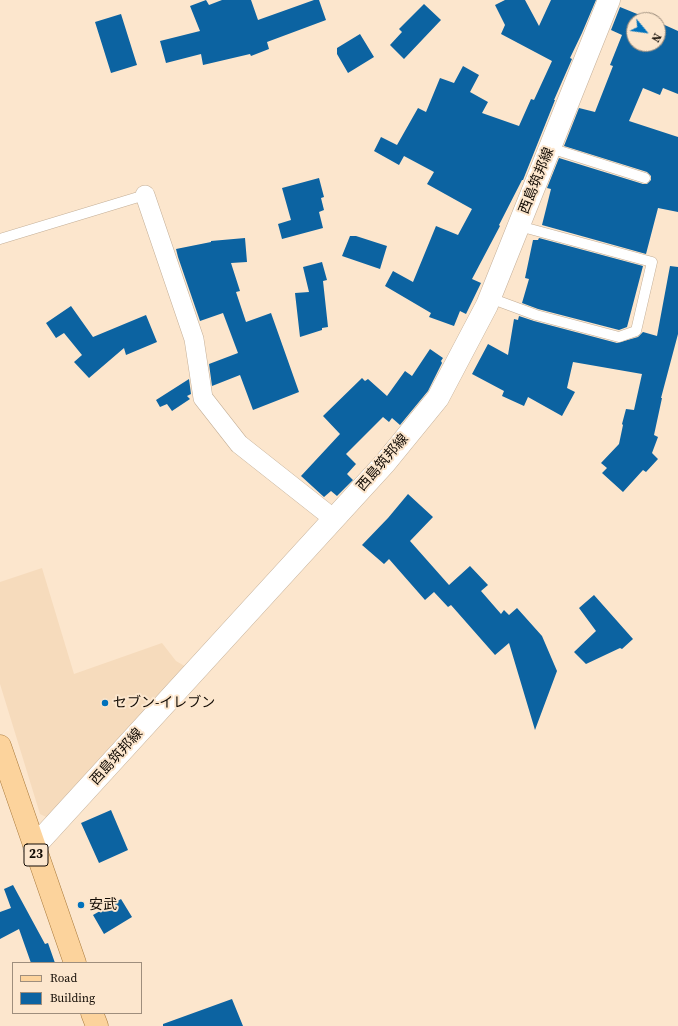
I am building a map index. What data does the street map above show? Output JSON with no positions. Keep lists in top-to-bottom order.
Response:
{
  "streets": {
    "main road": ["西島筑邦線", "23"]
  },
  "crossings": [
    ["西島筑邦線", "23"]
  ],
  "places": ["セブン-イレブン", "安武"],
  "legend": ["Road", "Building"],
  "north": "bottom right"
}
